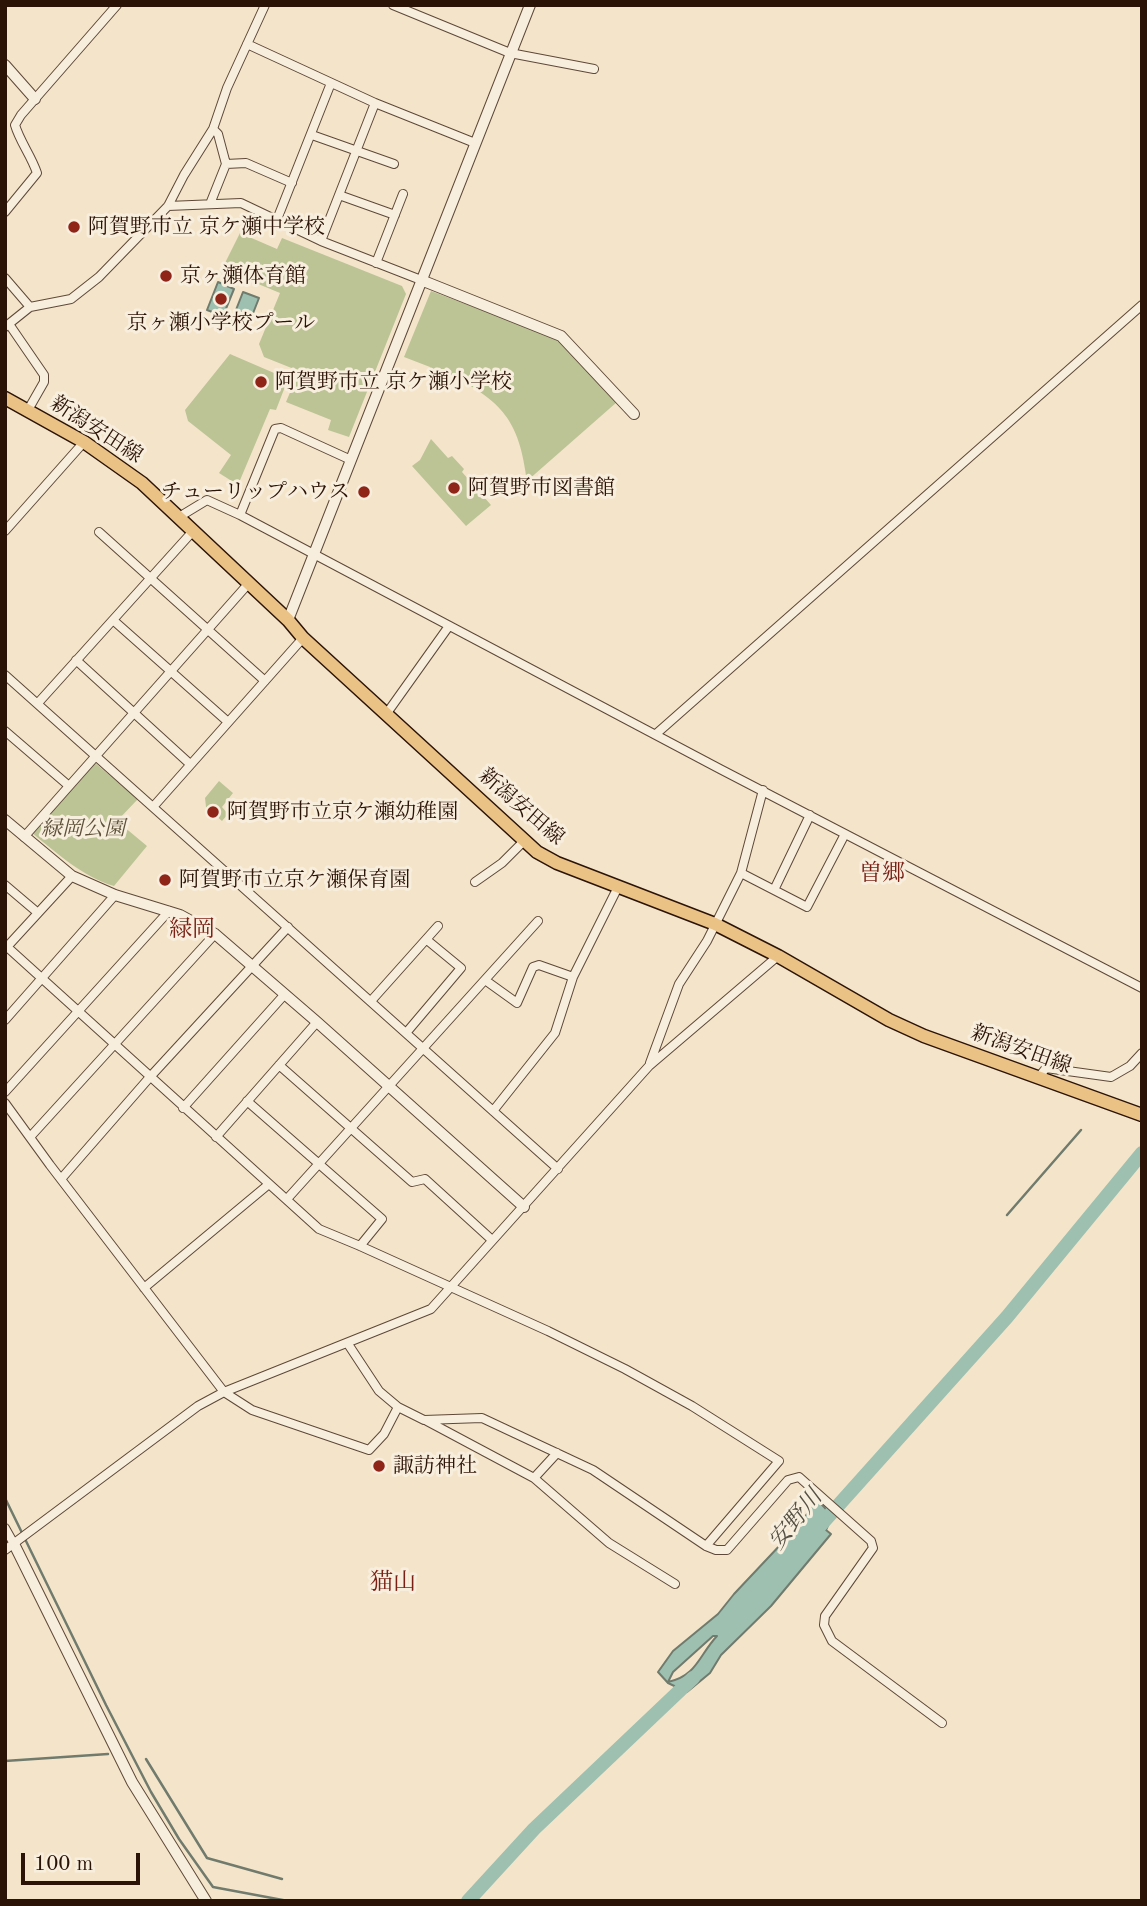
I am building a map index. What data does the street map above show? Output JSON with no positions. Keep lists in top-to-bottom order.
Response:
{
  "streets": {
    "main road": ["新潟安田線"]
  },
  "districts": ["曽郷", "緑岡", "猫山"],
  "water": ["安野川"],
  "parks": ["緑岡公園"],
  "places": [
    "阿賀野市立 京ケ瀬中学校",
    "京ヶ瀬体育館",
    "京ヶ瀬小学校プール",
    "阿賀野市立 京ケ瀬小学校",
    "阿賀野市図書館",
    "チューリップハウス",
    "阿賀野市立京ケ瀬幼稚園",
    "阿賀野市立京ケ瀬保育園",
    "諏訪神社"
  ],
  "scale_bar": "100 m"
}
